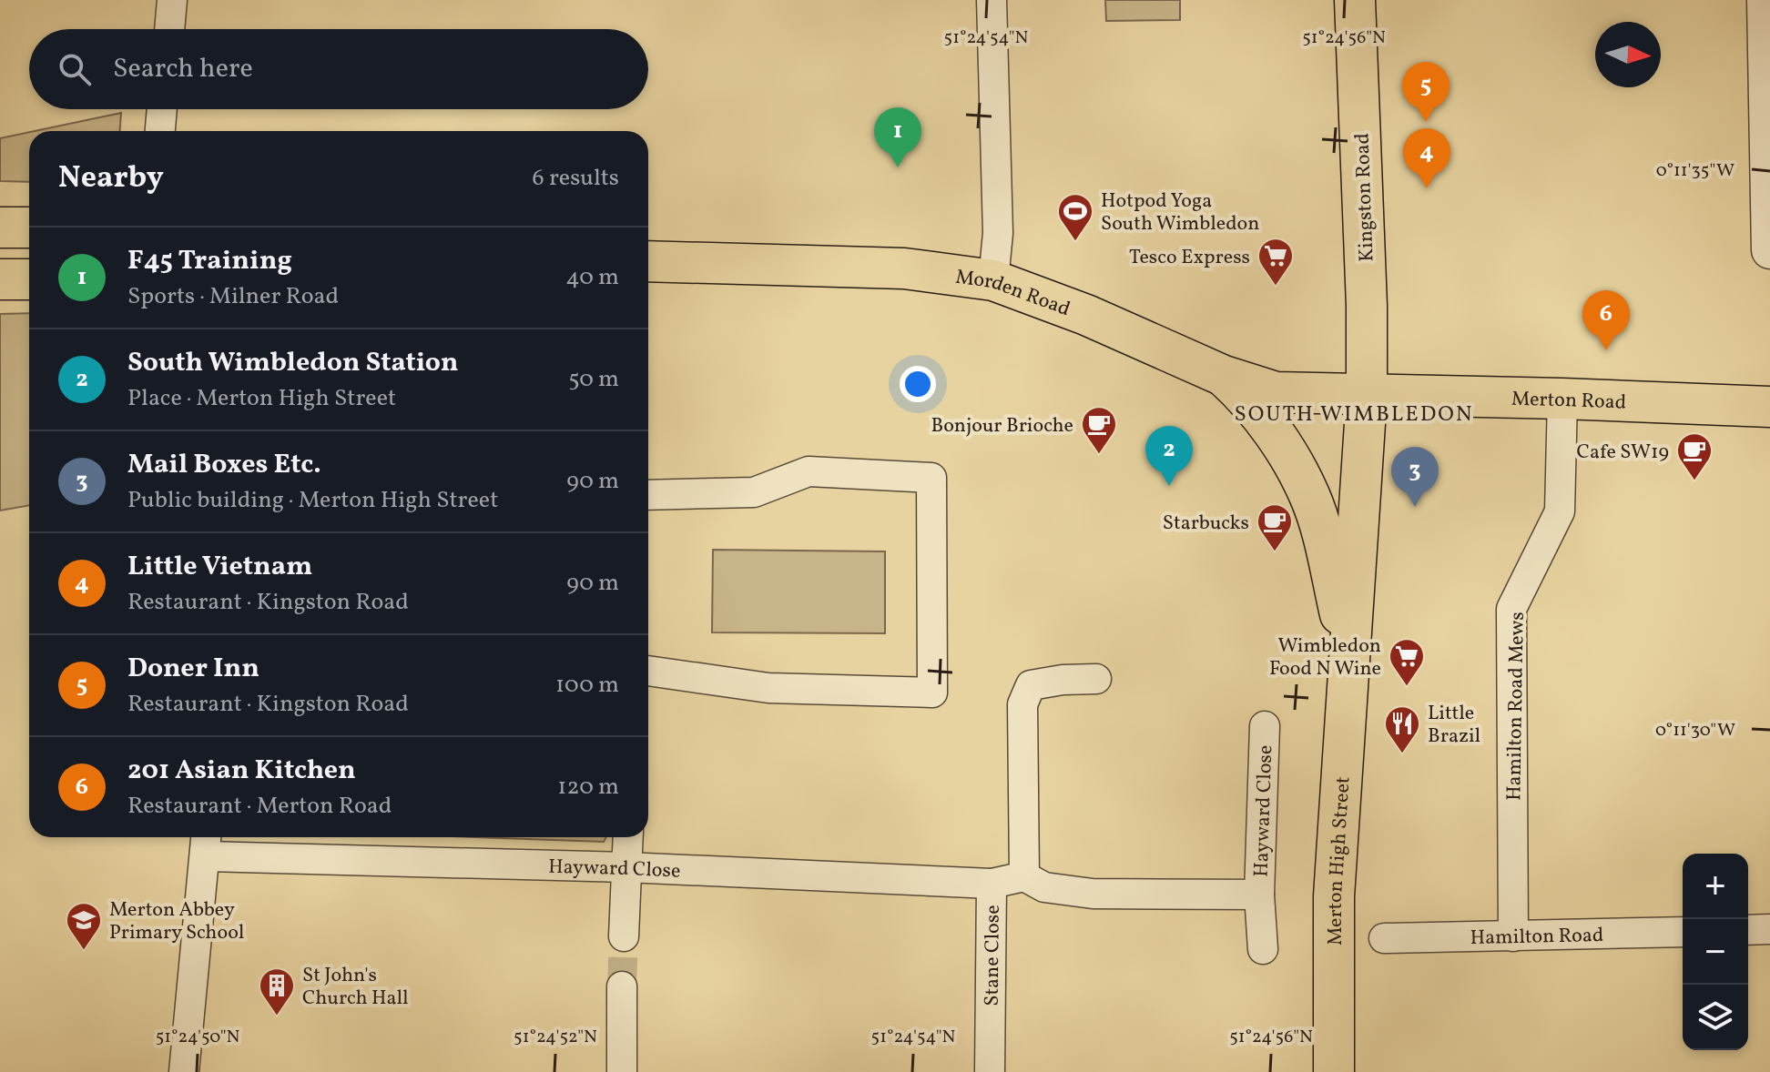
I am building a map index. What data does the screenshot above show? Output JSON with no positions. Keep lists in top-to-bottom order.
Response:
{
  "streets": {
    "main road": [
      "Kingston Road",
      "Morden Road",
      "Merton Road",
      "Merton High Street"
    ],
    "street": [
      "Hamilton Road Mews",
      "Hayward Close",
      "Hamilton Road",
      "Stane Close"
    ]
  },
  "crossings": [
    ["Kingston Road", "Morden Road"],
    ["Kingston Road", "Merton Road"],
    ["Kingston Road", "Merton High Street"],
    ["Morden Road", "Merton Road"],
    ["Morden Road", "Merton High Street"],
    ["Merton Road", "Hamilton Road Mews"],
    ["Merton Road", "Merton High Street"],
    ["Hamilton Road Mews", "Hamilton Road"],
    ["Hayward Close", "Stane Close"]
  ],
  "districts": ["SOUTH WIMBLEDON"],
  "places": {
    "sports": ["Hotpod Yoga South Wimbledon"],
    "supermarket": ["Tesco Express", "Wimbledon Food N Wine"],
    "cafe": ["Bonjour Brioche", "Cafe SW19", "Starbucks"],
    "restaurant": ["Little Brazil"],
    "school or university": ["Merton Abbey Primary School"],
    "building": ["St John's Church Hall"]
  },
  "north": "right",
  "page": {
    "search": "Search here",
    "pins": [
      "5",
      "1",
      "4",
      "6",
      "2",
      "3"
    ],
    "heading": ["Nearby", "6 results"],
    "list": [
      {
        "mark": "1",
        "name": "F45 Training",
        "note": "Sports · Milner Road",
        "value": "40 m"
      },
      {
        "mark": "2",
        "name": "South Wimbledon Station",
        "note": "Place · Merton High Street",
        "value": "50 m"
      },
      {
        "mark": "3",
        "name": "Mail Boxes Etc.",
        "note": "Public building · Merton High Street",
        "value": "90 m"
      },
      {
        "mark": "4",
        "name": "Little Vietnam",
        "note": "Restaurant · Kingston Road",
        "value": "90 m"
      },
      {
        "mark": "5",
        "name": "Doner Inn",
        "note": "Restaurant · Kingston Road",
        "value": "100 m"
      },
      {
        "mark": "6",
        "name": "201 Asian Kitchen",
        "note": "Restaurant · Merton Road",
        "value": "120 m"
      }
    ],
    "map_buttons": ["+", "−"]
  },
  "coordinates": [
    "51°24'54\"N",
    "51°24'56\"N",
    "0°11'35\"W",
    "0°11'30\"W",
    "51°24'50\"N",
    "51°24'52\"N"
  ]
}
